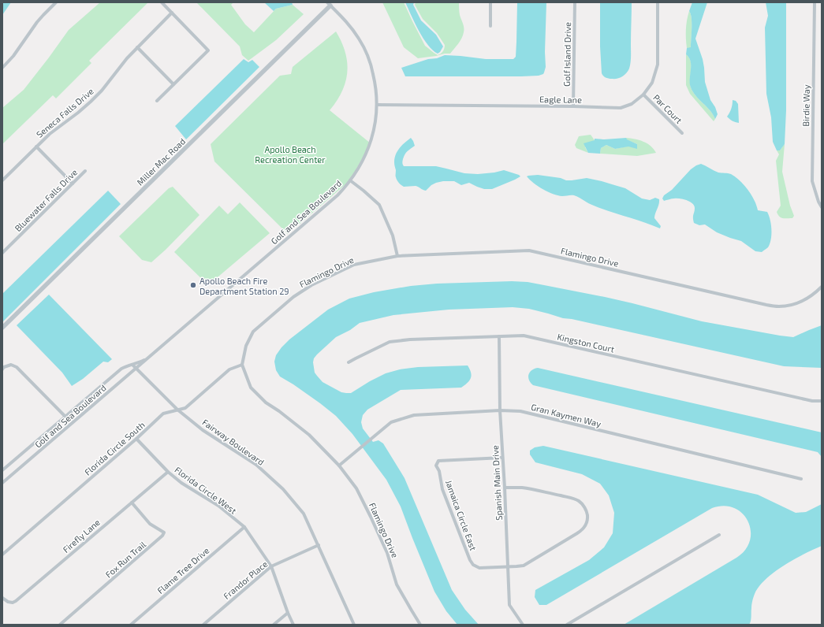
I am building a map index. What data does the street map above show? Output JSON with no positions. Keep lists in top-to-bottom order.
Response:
{
  "streets": {
    "street": [
      "Golf Island Drive",
      "Eagle Lane",
      "Birdie Way",
      "Par Court",
      "Seneca Falls Drive",
      "Miller Mac Road",
      "Bluewater Falls Drive",
      "Golf and Sea Boulevard",
      "Flamingo Drive",
      "Kingston Court",
      "Gran Kaymen Way",
      "Fairway Boulevard",
      "Florida Circle South",
      "Spanish Main Drive",
      "Florida Circle West",
      "Jamaica Circle East",
      "Firefly Lane",
      "Fox Run Trail",
      "Flame Tree Drive",
      "Frandor Place"
    ]
  },
  "crossings": [
    ["Golf Island Drive", "Eagle Lane"],
    ["Eagle Lane", "Par Court"],
    ["Eagle Lane", "Golf and Sea Boulevard"],
    ["Miller Mac Road", "Golf and Sea Boulevard"],
    ["Golf and Sea Boulevard", "Fairway Boulevard"],
    ["Flamingo Drive", "Gran Kaymen Way"],
    ["Flamingo Drive", "Florida Circle South"],
    ["Kingston Court", "Spanish Main Drive"],
    ["Gran Kaymen Way", "Spanish Main Drive"],
    ["Fairway Boulevard", "Florida Circle South"],
    ["Fairway Boulevard", "Frandor Place"],
    ["Florida Circle South", "Florida Circle West"],
    ["Spanish Main Drive", "Jamaica Circle East"],
    ["Florida Circle West", "Firefly Lane"],
    ["Florida Circle West", "Flame Tree Drive"],
    ["Florida Circle West", "Frandor Place"],
    ["Firefly Lane", "Fox Run Trail"]
  ],
  "parks": ["Apollo Beach Recreation Center"],
  "places": ["Apollo Beach Fire Department Station 29"]
}
